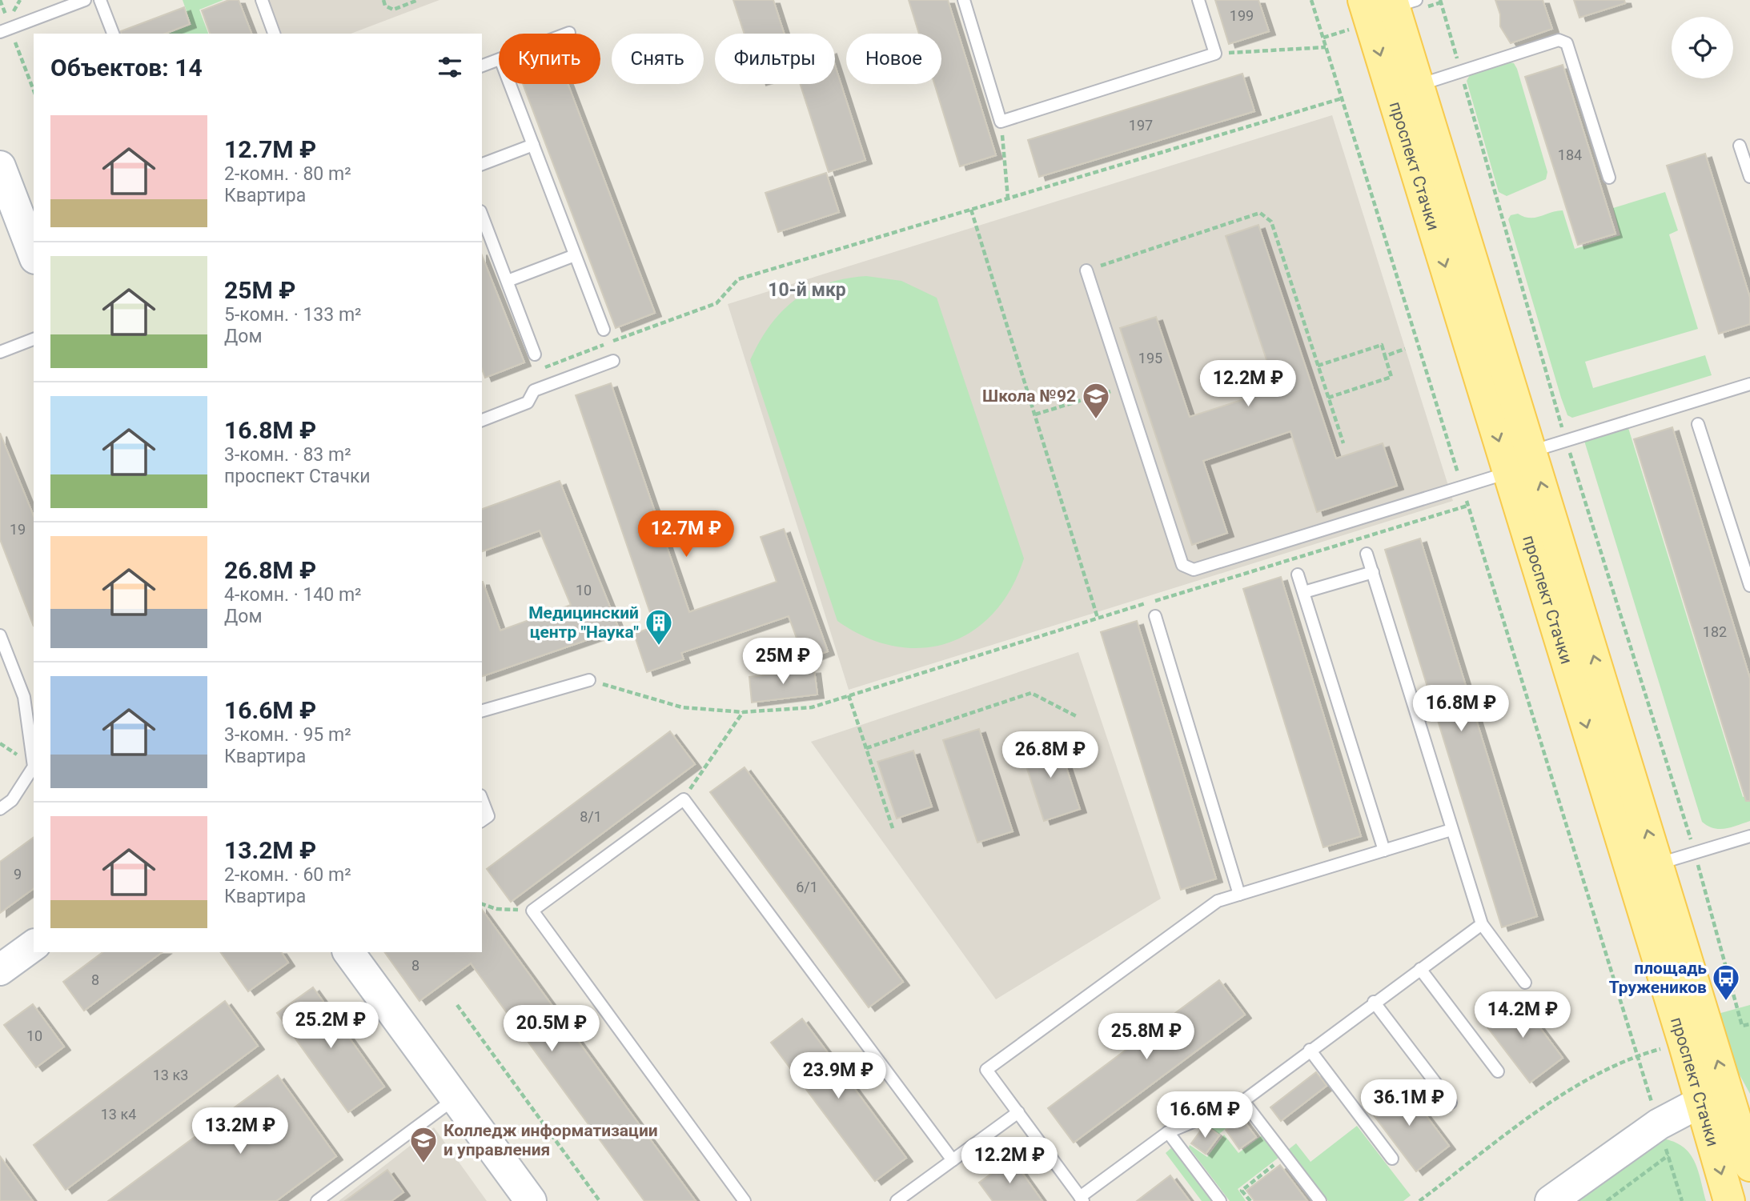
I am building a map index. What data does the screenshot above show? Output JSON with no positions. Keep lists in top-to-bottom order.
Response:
{
  "streets": {
    "main road": ["проспект Стачки"]
  },
  "districts": ["10-й мкр"],
  "places": {
    "school or university": ["Школа №92", "Колледж информатизации и управления"],
    "building": ["Медицинский центр \"Наука\""],
    "bus stop": ["площадь Тружеников"]
  },
  "house_numbers": [
    "199",
    "197",
    "184",
    "195",
    "19",
    "10",
    "182",
    "8/1",
    "9",
    "6/1",
    "8",
    "8",
    "10",
    "13 к3",
    "13 к4"
  ],
  "page": {
    "chip": [
      "Купить",
      "Снять",
      "Фильтры",
      "Новое"
    ],
    "heading": "Объектов: 14",
    "list": [
      {
        "name": "12.7M ₽",
        "note": "2-комн. · 80 m² · Квартира"
      },
      {
        "name": "25M ₽",
        "note": "5-комн. · 133 m² · Дом"
      },
      {
        "name": "16.8M ₽",
        "note": "3-комн. · 83 m² · проспект Стачки"
      },
      {
        "name": "26.8M ₽",
        "note": "4-комн. · 140 m² · Дом"
      },
      {
        "name": "16.6M ₽",
        "note": "3-комн. · 95 m² · Квартира"
      },
      {
        "name": "13.2M ₽",
        "note": "2-комн. · 60 m² · Квартира"
      }
    ],
    "price": [
      "12.2M ₽",
      "12.7M ₽",
      "25M ₽",
      "16.8M ₽",
      "26.8M ₽",
      "14.2M ₽",
      "25.2M ₽",
      "20.5M ₽",
      "25.8M ₽",
      "23.9M ₽",
      "36.1M ₽",
      "16.6M ₽",
      "13.2M ₽",
      "12.2M ₽"
    ]
  }
}
